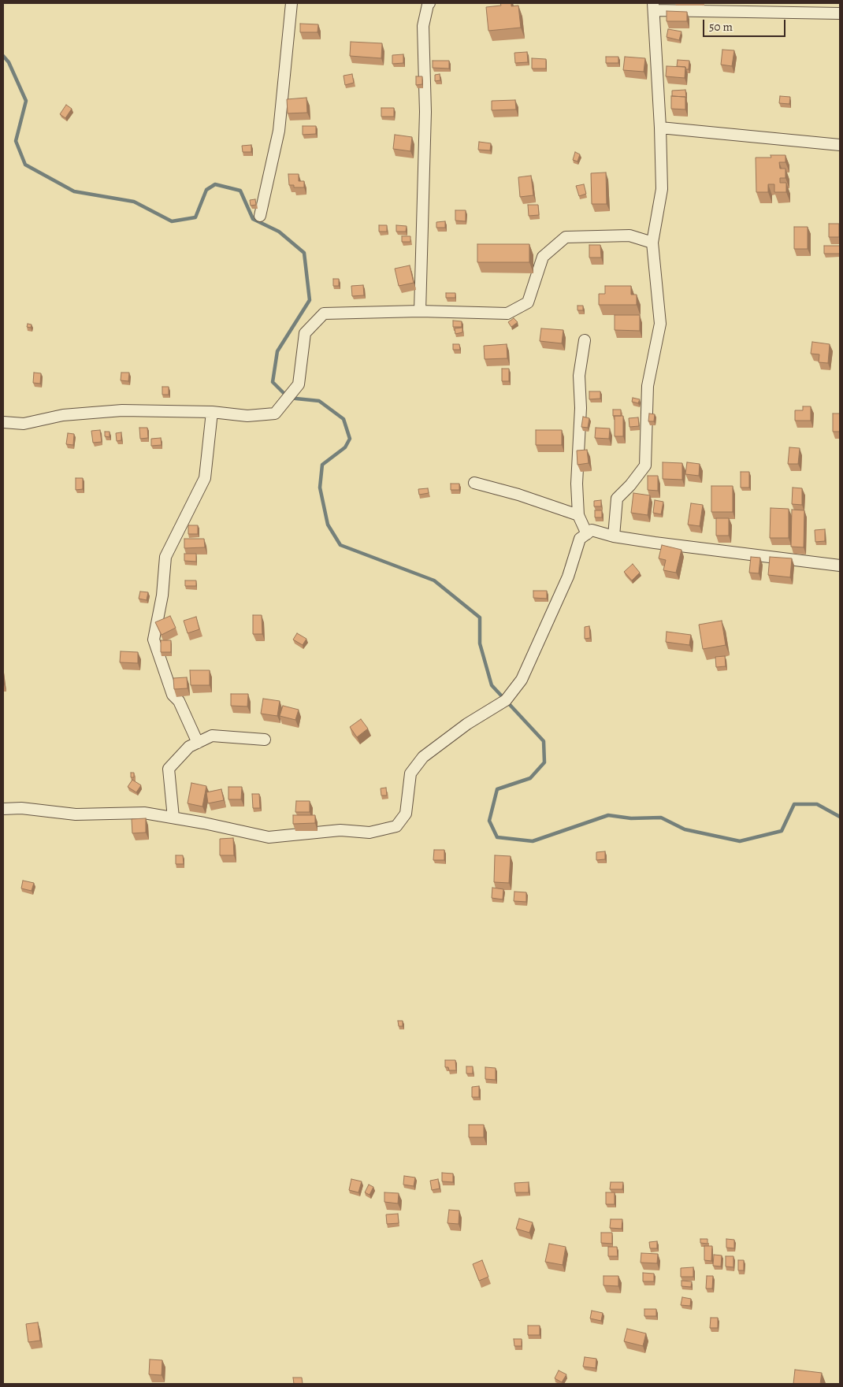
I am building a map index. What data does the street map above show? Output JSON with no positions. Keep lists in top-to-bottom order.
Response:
{
  "scale_bar": "50 m"
}
